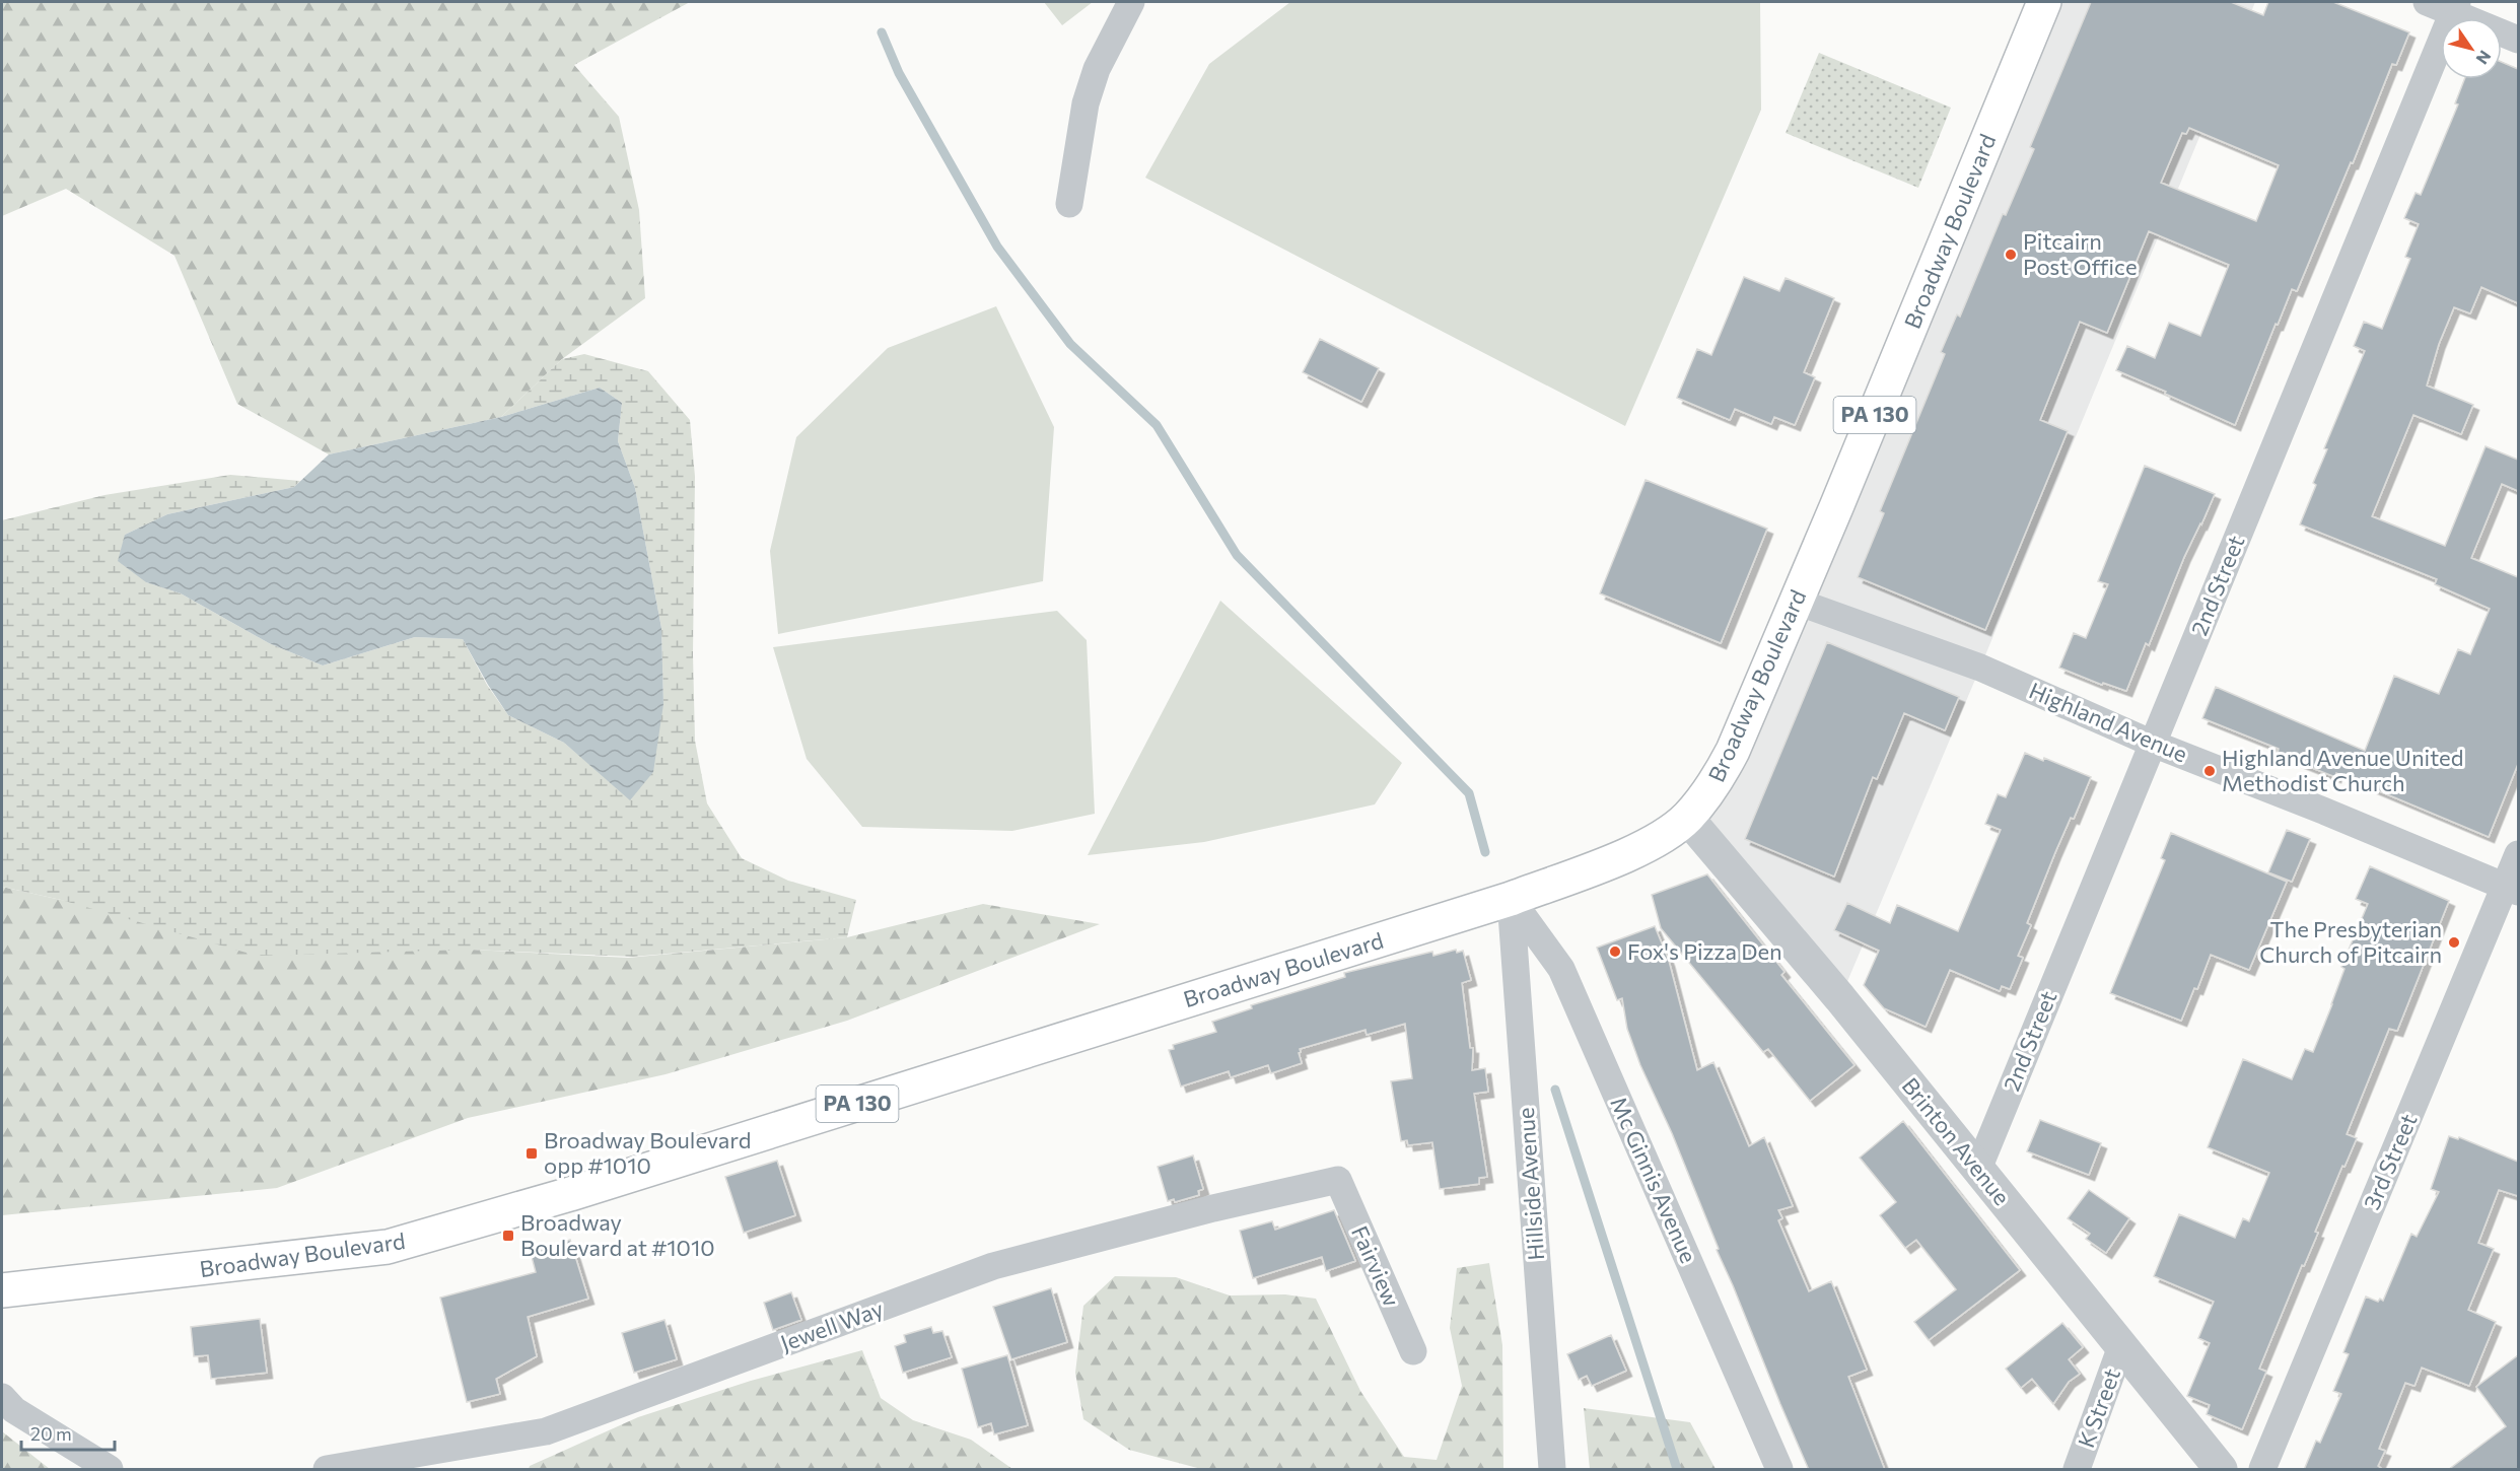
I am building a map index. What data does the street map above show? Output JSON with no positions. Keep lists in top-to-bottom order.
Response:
{
  "streets": {
    "main road": ["Broadway Boulevard", "PA 130"],
    "street": [
      "2nd Street",
      "Highland Avenue",
      "Brinton Avenue",
      "3rd Street",
      "Mc Ginnis Avenue",
      "Hillside Avenue",
      "Fairview",
      "Jewell Way",
      "K Street"
    ]
  },
  "crossings": [
    ["Broadway Boulevard", "Highland Avenue"],
    ["Broadway Boulevard", "Brinton Avenue"],
    ["Broadway Boulevard", "Mc Ginnis Avenue"],
    ["Broadway Boulevard", "Hillside Avenue"],
    ["2nd Street", "Highland Avenue"],
    ["2nd Street", "Brinton Avenue"],
    ["Highland Avenue", "3rd Street"],
    ["Brinton Avenue", "K Street"],
    ["Mc Ginnis Avenue", "Hillside Avenue"],
    ["Fairview", "Jewell Way"]
  ],
  "places": {
    "other": [
      "Pitcairn Post Office",
      "Highland Avenue United Methodist Church",
      "The Presbyterian Church of Pitcairn",
      "Fox's Pizza Den"
    ],
    "transit": ["Broadway Boulevard opp #1010", "Broadway Boulevard at #1010"]
  },
  "scale_bar": "20 m",
  "north": "bottom right"
}
